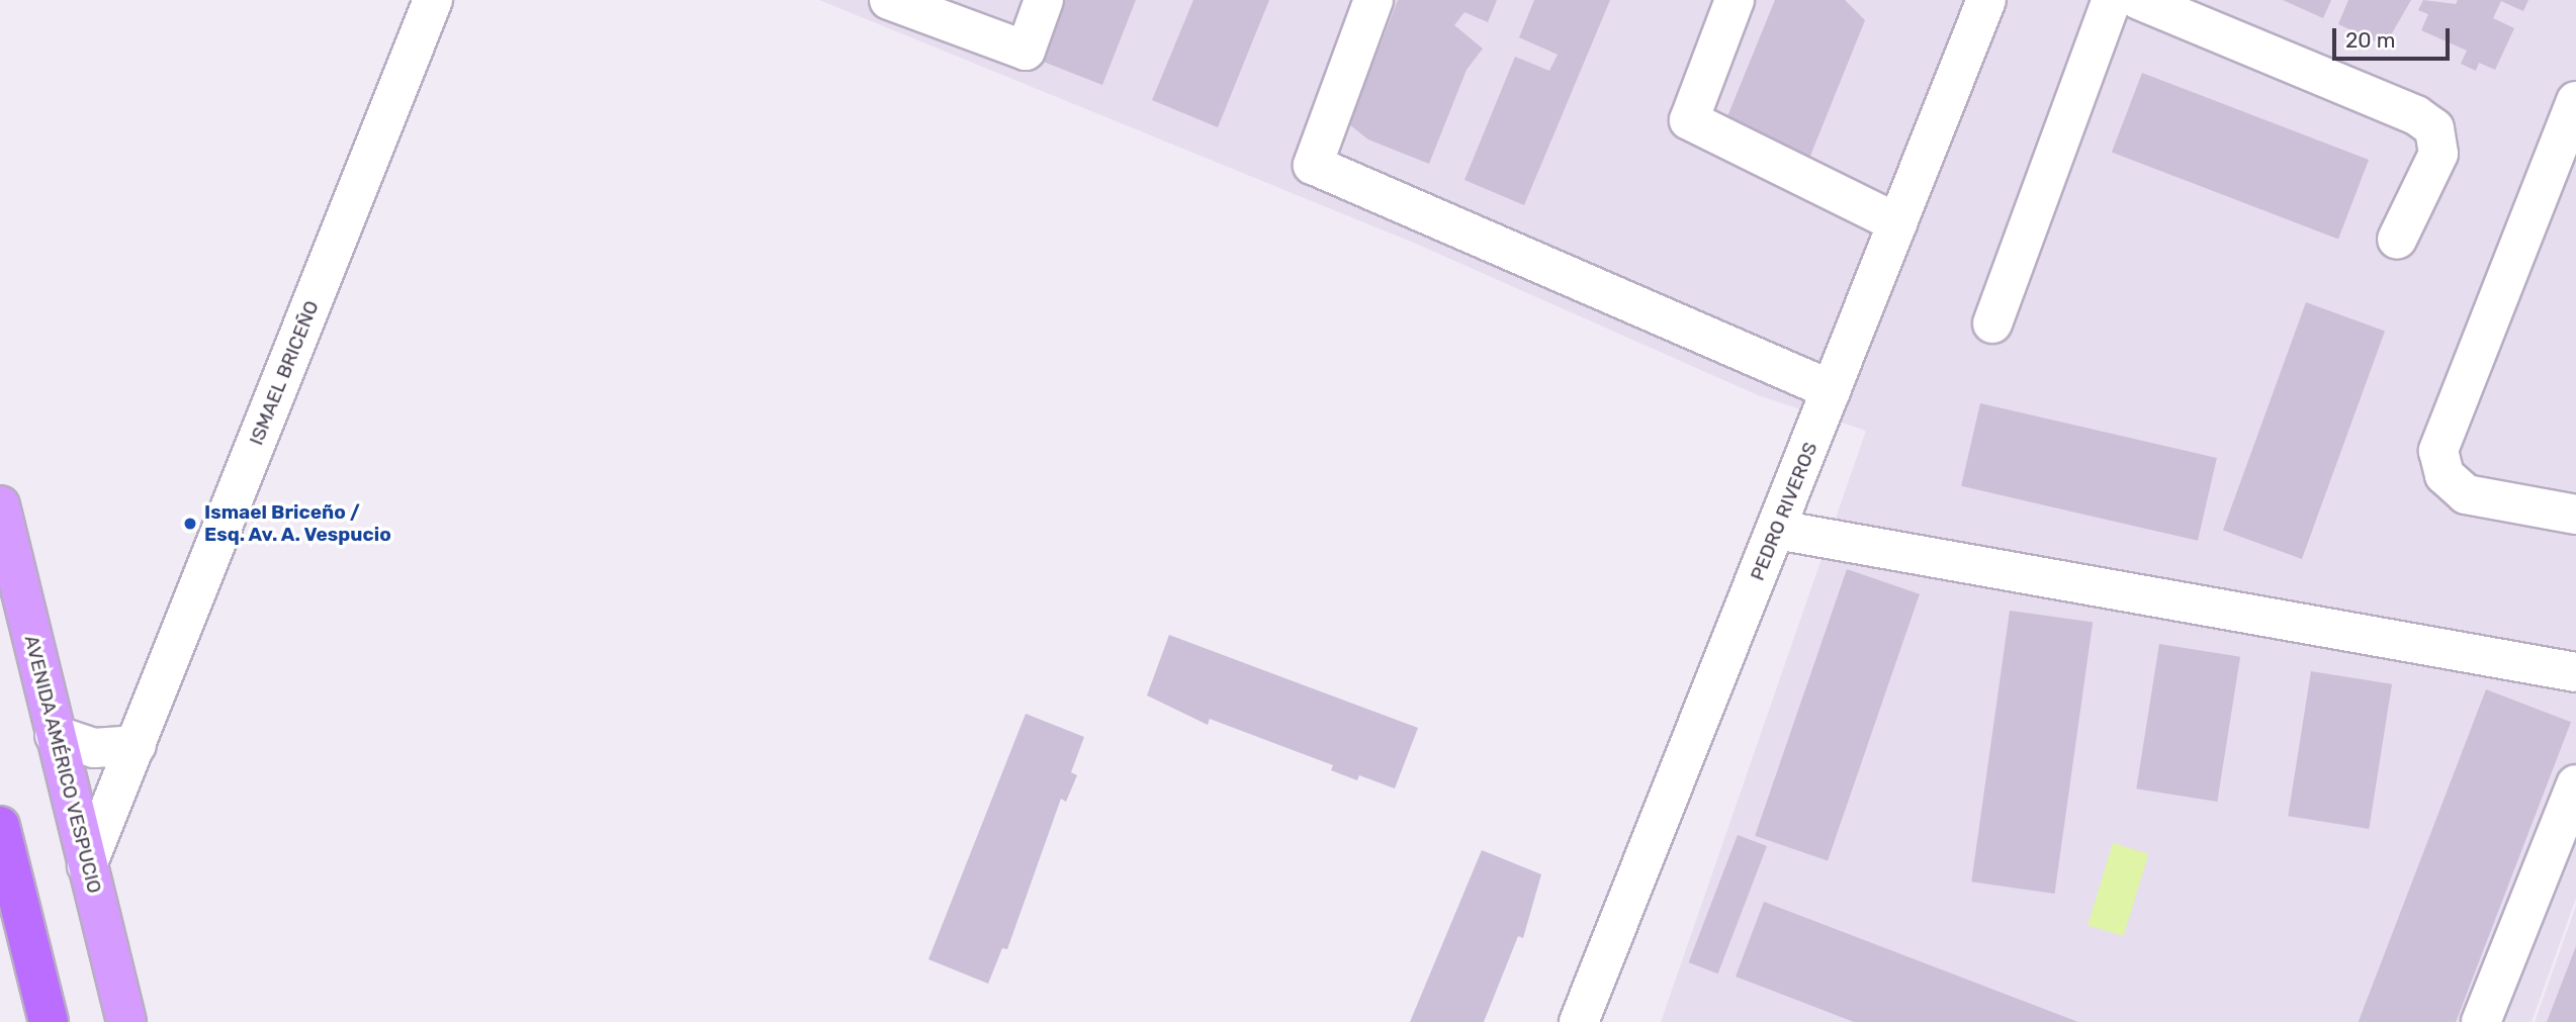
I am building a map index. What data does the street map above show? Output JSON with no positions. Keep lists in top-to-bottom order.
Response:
{
  "streets": {
    "main road": ["AVENIDA AMÉRICO VESPUCIO"],
    "street": ["ISMAEL BRICEÑO", "PEDRO RIVEROS"]
  },
  "crossings": [
    ["ISMAEL BRICEÑO", "AVENIDA AMÉRICO VESPUCIO"]
  ],
  "places": ["Ismael Briceño / Esq. Av. A. Vespucio"],
  "scale_bar": "20 m"
}
